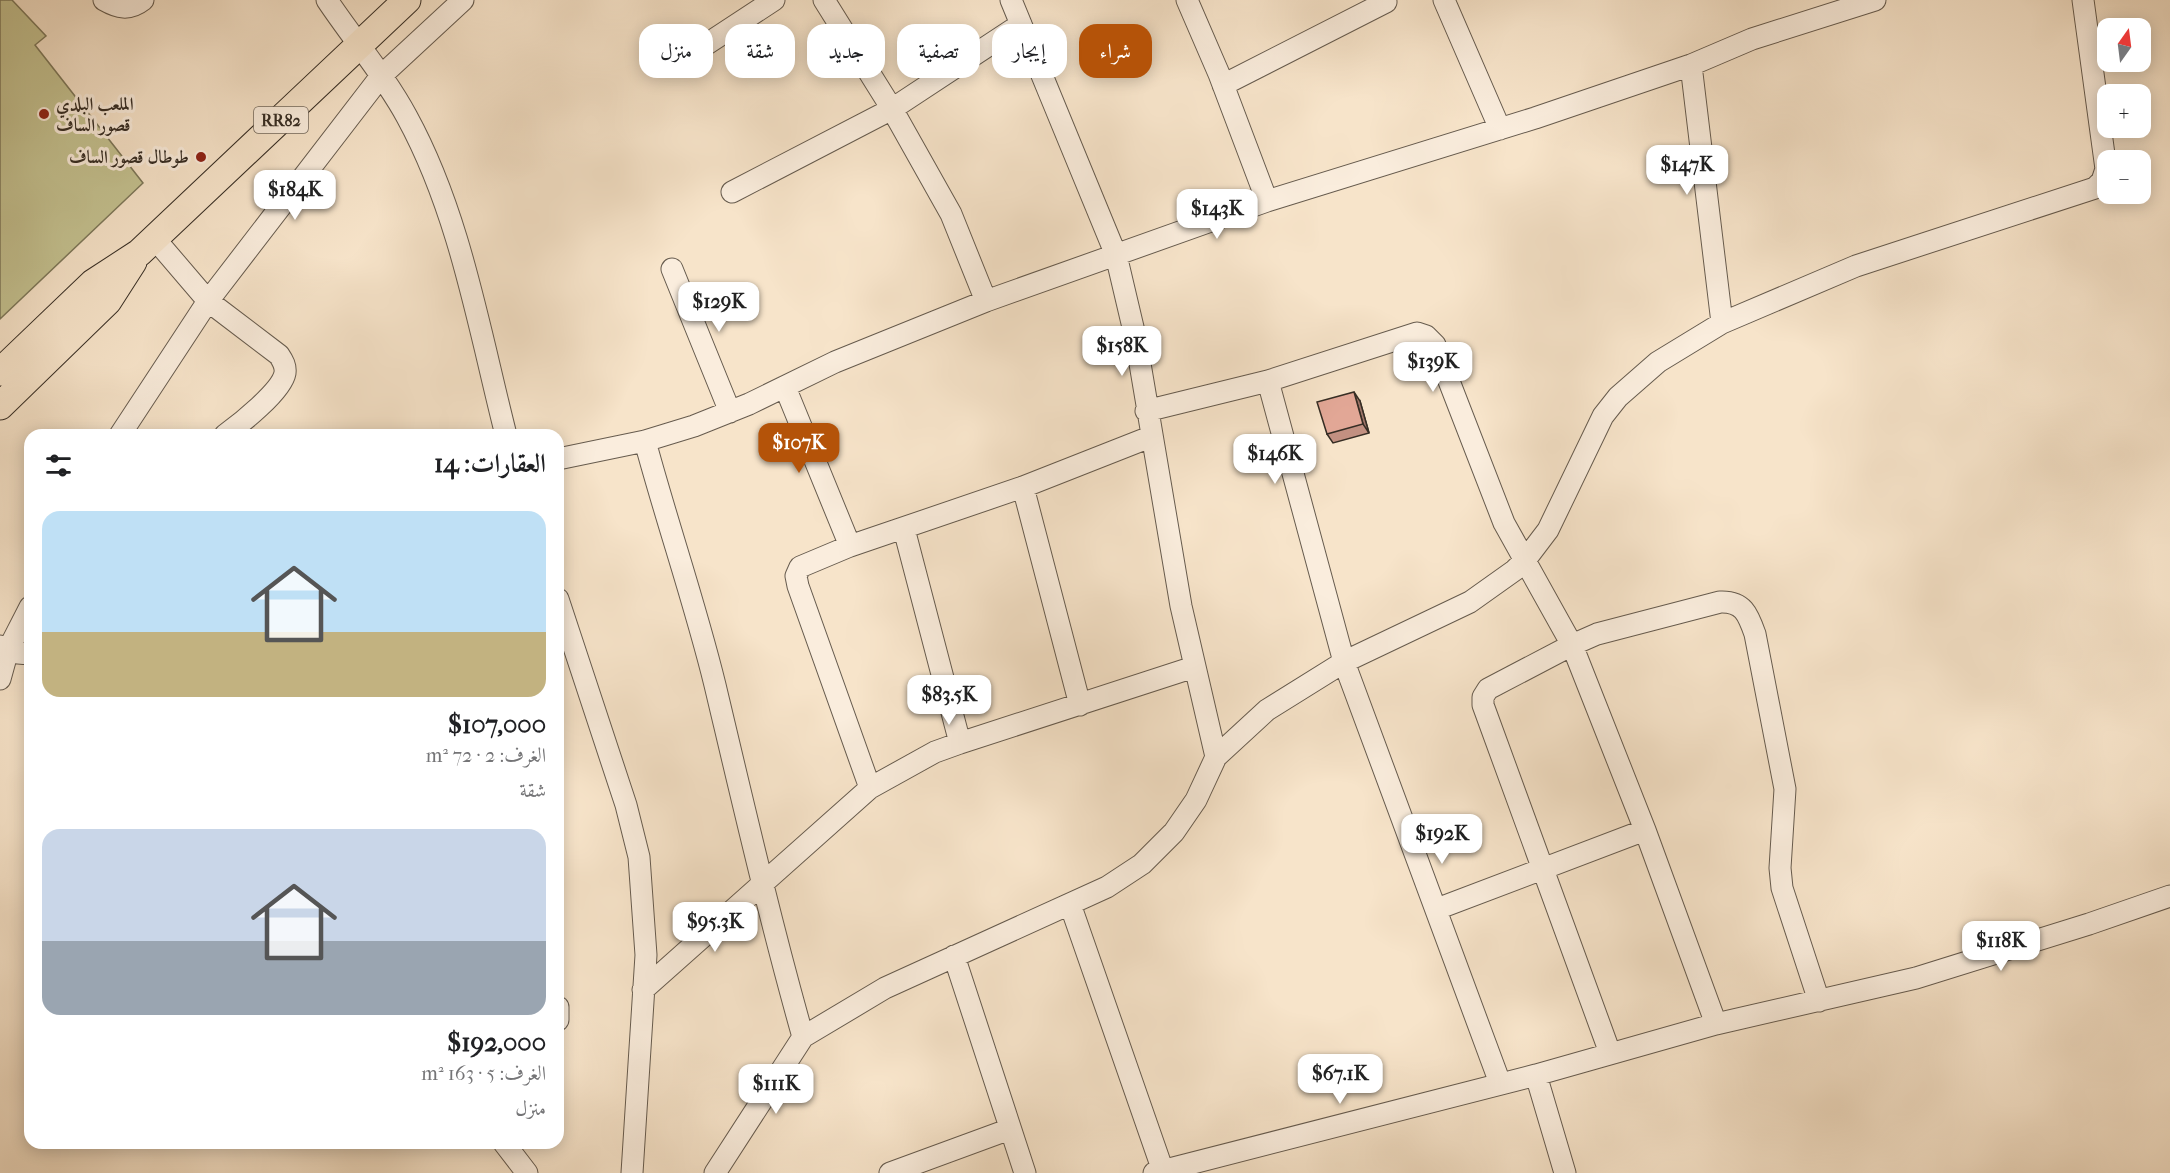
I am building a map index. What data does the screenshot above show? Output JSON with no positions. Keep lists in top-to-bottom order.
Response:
{
  "streets": {
    "main road": ["RR82"]
  },
  "places": ["الملعب البلدي قصور الساف", "طوطال قصور الساف"],
  "north": "top",
  "page": {
    "map_buttons": ["+", "−"],
    "chip": [
      "شراء",
      "إيجار",
      "تصفية",
      "جديد",
      "شقة",
      "منزل"
    ],
    "price": [
      "$147K",
      "$184K",
      "$143K",
      "$129K",
      "$158K",
      "$139K",
      "$107K",
      "$146K",
      "$83.5K",
      "$192K",
      "$95.3K",
      "$118K",
      "$67.1K",
      "$111K"
    ],
    "heading": "العقارات: 14",
    "list": [
      {
        "name": "$107,000",
        "note": "الغرف: 2 · 72 m² · شقة"
      },
      {
        "name": "$192,000",
        "note": "الغرف: 5 · 163 m² · منزل"
      }
    ]
  }
}
